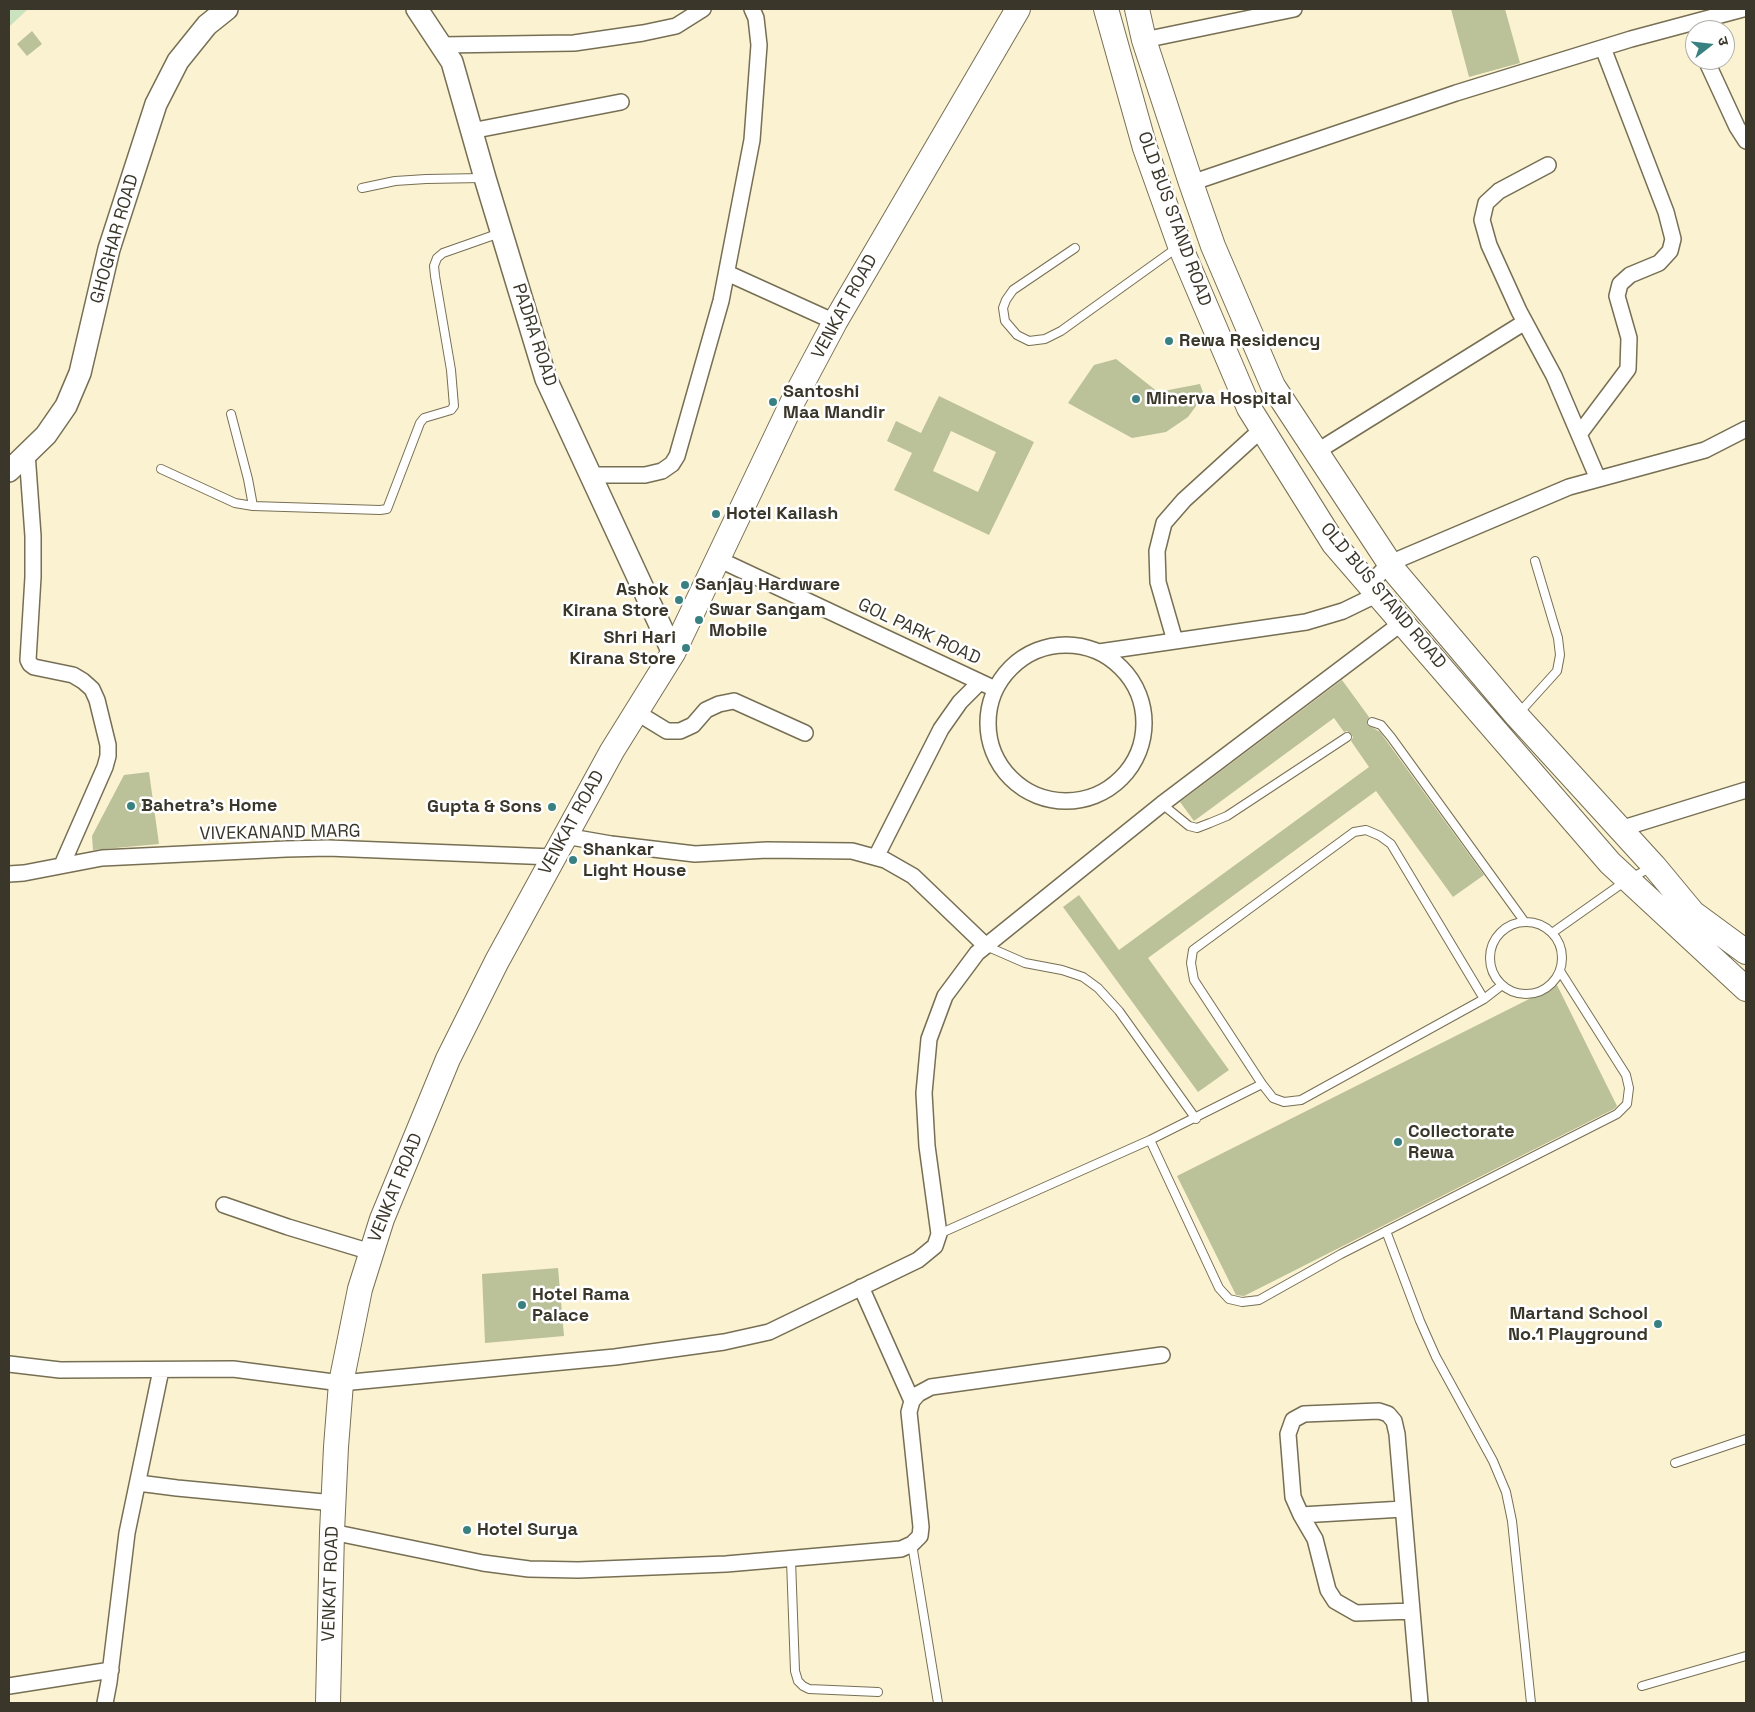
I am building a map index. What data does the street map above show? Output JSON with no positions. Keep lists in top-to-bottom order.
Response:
{
  "streets": {
    "main road": ["OLD BUS STAND ROAD", "VENKAT ROAD"],
    "street": [
      "GHOGHAR ROAD",
      "PADRA ROAD",
      "GOL PARK ROAD",
      "VIVEKANAND MARG"
    ]
  },
  "crossings": [
    ["VENKAT ROAD", "PADRA ROAD"],
    ["VENKAT ROAD", "GOL PARK ROAD"],
    ["VENKAT ROAD", "VIVEKANAND MARG"]
  ],
  "places": [
    "Rewa Residency",
    "Minerva Hospital",
    "Santoshi Maa Mandir",
    "Hotel Kailash",
    "Sanjay Hardware",
    "Ashok Kirana Store",
    "Swar Sangam Mobile",
    "Shri Hari Kirana Store",
    "Bahetra's Home",
    "Gupta & Sons",
    "Shankar Light House",
    "Collectorate Rewa",
    "Hotel Rama Palace",
    "Martand School No.1 Playground",
    "Hotel Surya"
  ],
  "north": "right"
}
